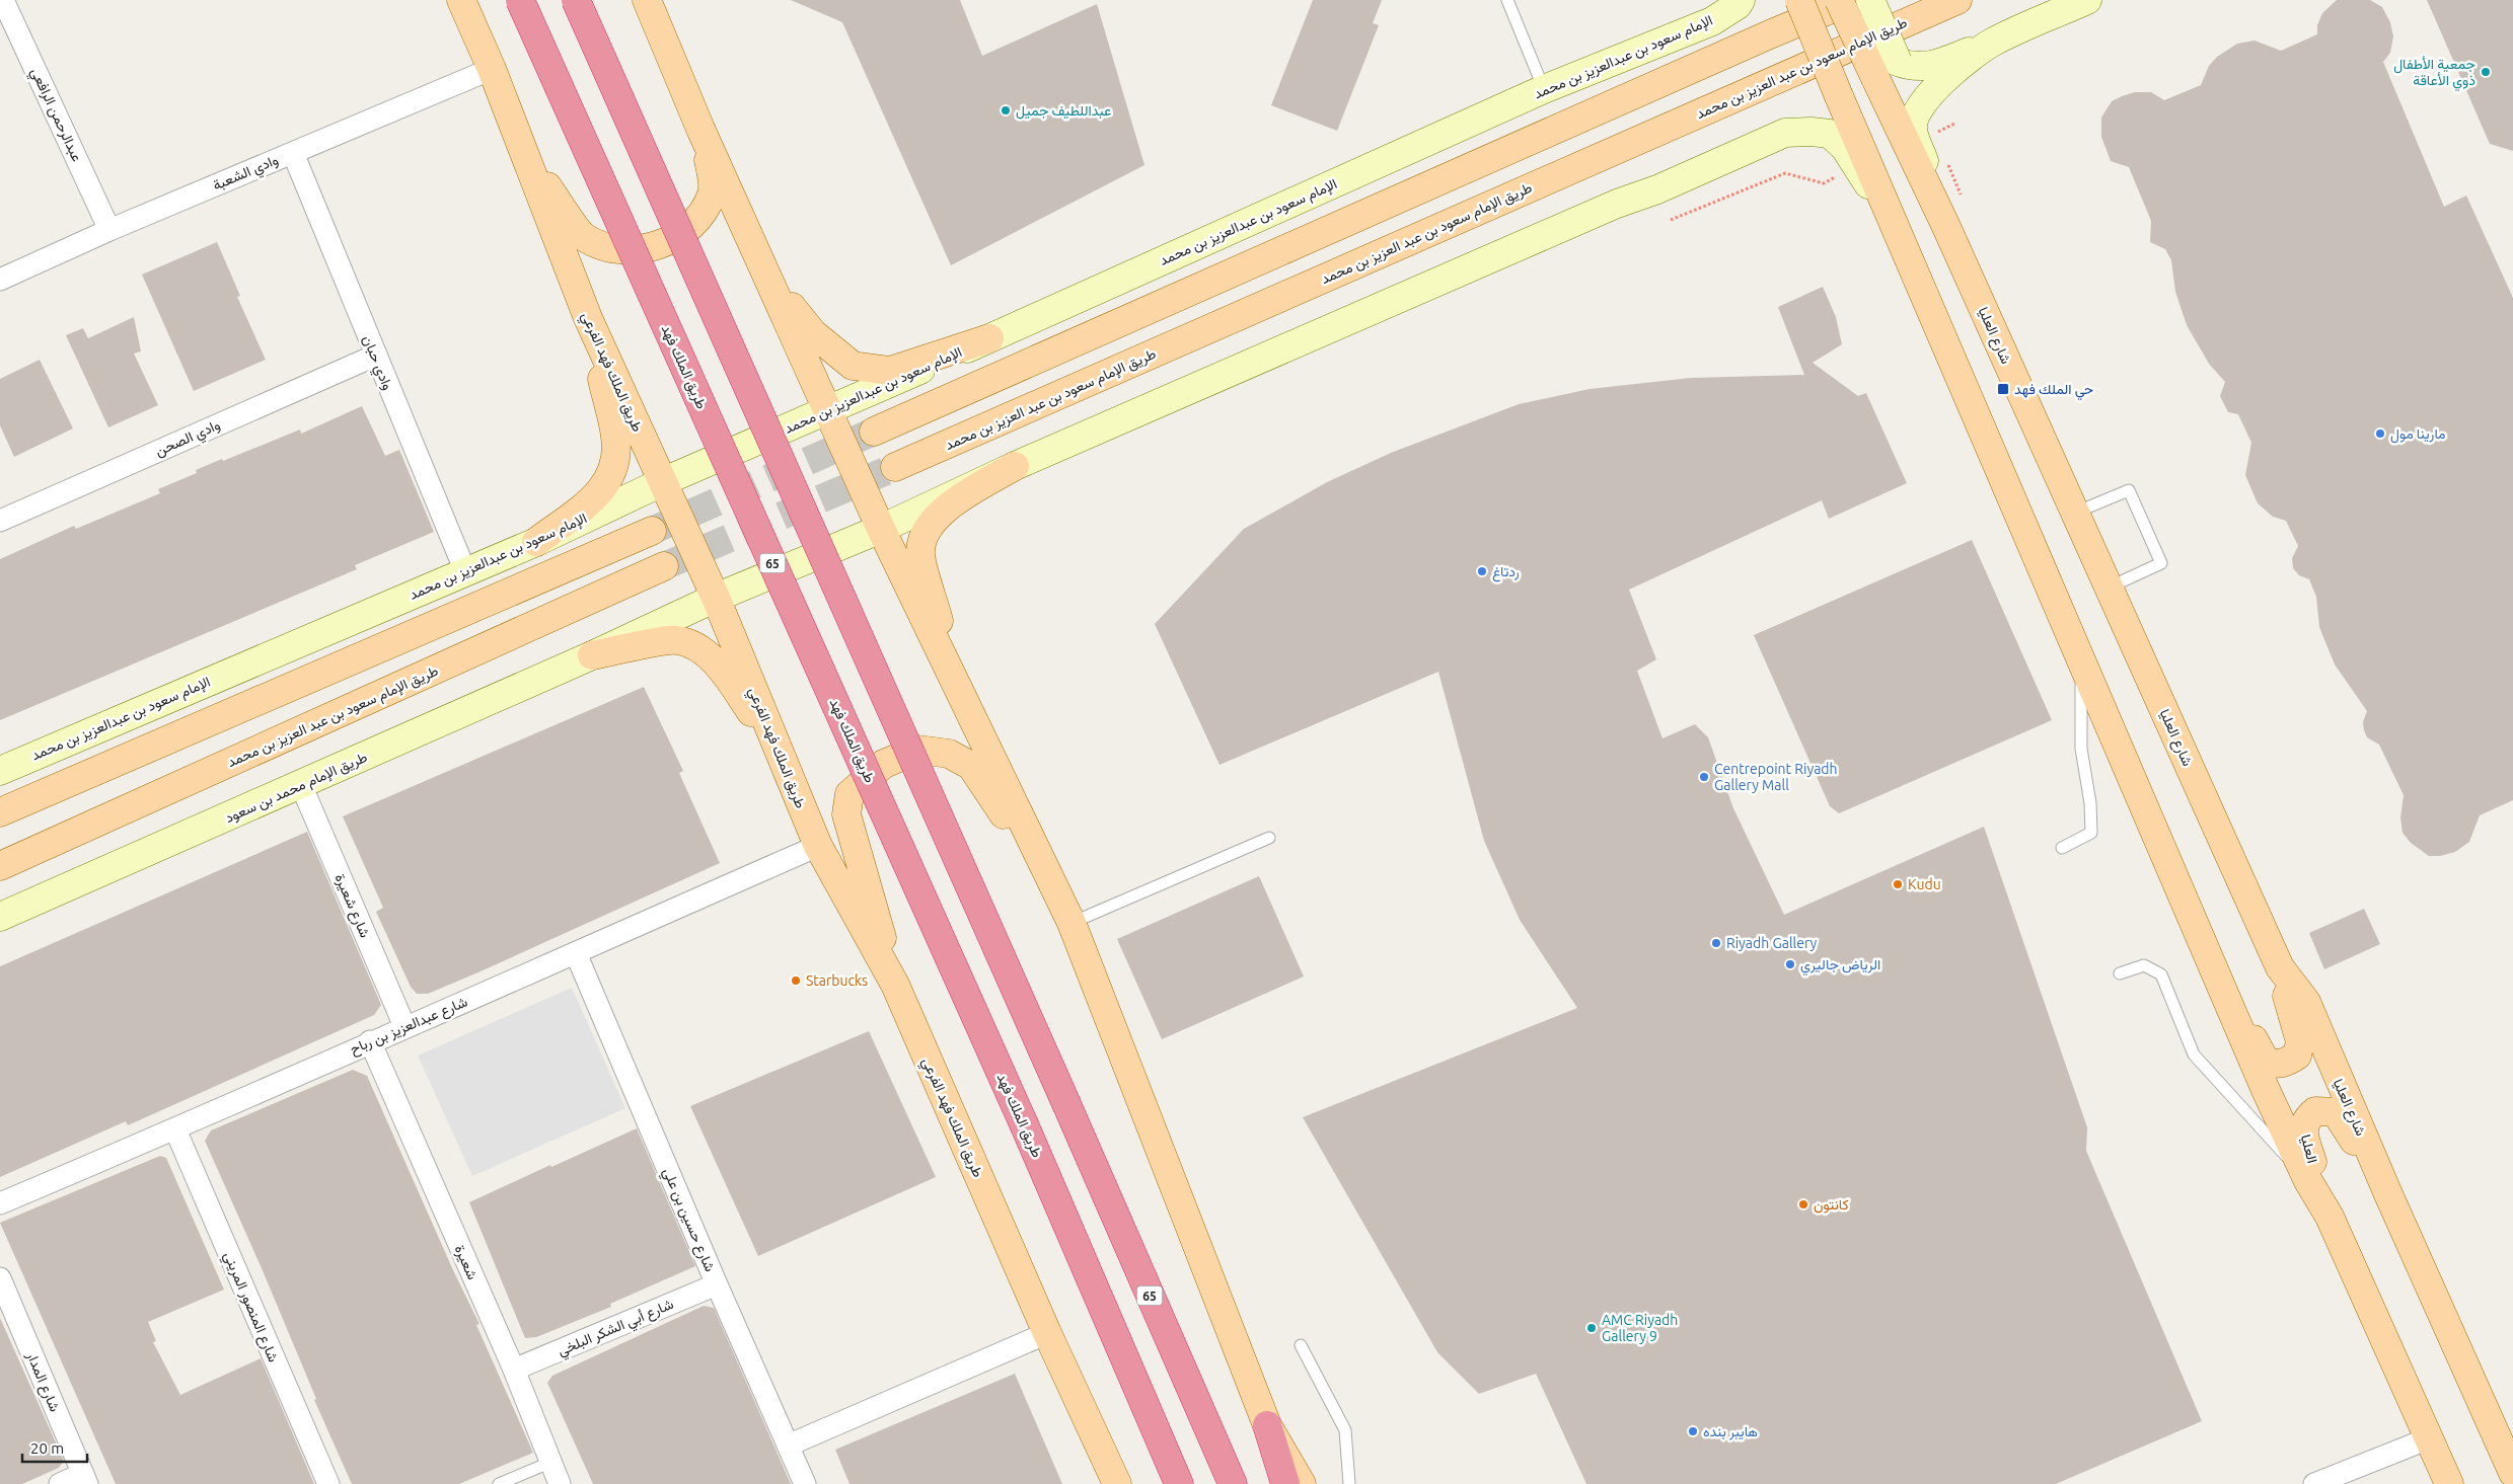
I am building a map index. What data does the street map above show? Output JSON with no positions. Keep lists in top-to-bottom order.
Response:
{
  "streets": {
    "highway": ["طريق الملك فهد", "65"],
    "main road": [
      "طريق الإمام سعود بن عبد العزيز بن محمد",
      "شارع العليا",
      "طريق الملك فهد الفرعي",
      "العليا"
    ],
    "street": [
      "الإمام سعود بن عبدالعزيز بن محمد",
      "عبدالرحمن الرافعي",
      "وادي الشعبة",
      "وادي حبان",
      "وادي الصحن",
      "طريق الإمام محمد بن سعود",
      "شارع شعيرة",
      "شارع عبدالعزيز بن رباح",
      "شارع حسين بن علي",
      "شعيرة",
      "شارع المنصور المريني",
      "شارع أبي الشكر البلخي",
      "شارع المدار"
    ]
  },
  "crossings": [
    ["الإمام سعود بن عبدالعزيز بن محمد", "وادي حبان"],
    ["الإمام سعود بن عبدالعزيز بن محمد", "طريق الملك فهد الفرعي"],
    ["عبدالرحمن الرافعي", "وادي الشعبة"],
    ["وادي الشعبة", "وادي حبان"],
    ["وادي الشعبة", "طريق الملك فهد الفرعي"],
    ["شارع العليا", "العليا"],
    ["وادي حبان", "وادي الصحن"],
    ["طريق الملك فهد الفرعي", "طريق الإمام محمد بن سعود"],
    ["طريق الملك فهد الفرعي", "شارع عبدالعزيز بن رباح"],
    ["طريق الإمام محمد بن سعود", "شارع شعيرة"],
    ["شارع شعيرة", "شارع عبدالعزيز بن رباح"],
    ["شارع عبدالعزيز بن رباح", "شارع حسين بن علي"],
    ["شارع عبدالعزيز بن رباح", "شعيرة"],
    ["شارع عبدالعزيز بن رباح", "شارع المنصور المريني"],
    ["شارع حسين بن علي", "شارع أبي الشكر البلخي"],
    ["شعيرة", "شارع أبي الشكر البلخي"]
  ],
  "places": {
    "other": [
      "جمعية الأطفال ذوي الأعاقة",
      "عبداللطيف جميل",
      "مارينا مول",
      "ردتاغ",
      "Centrepoint Riyadh Gallery Mall",
      "Kudu",
      "Riyadh Gallery",
      "الرياض جاليري",
      "Starbucks",
      "كانتون",
      "AMC Riyadh Gallery 9",
      "هايبر بنده"
    ],
    "transit": ["حي الملك فهد"]
  },
  "scale_bar": "20 m"
}
